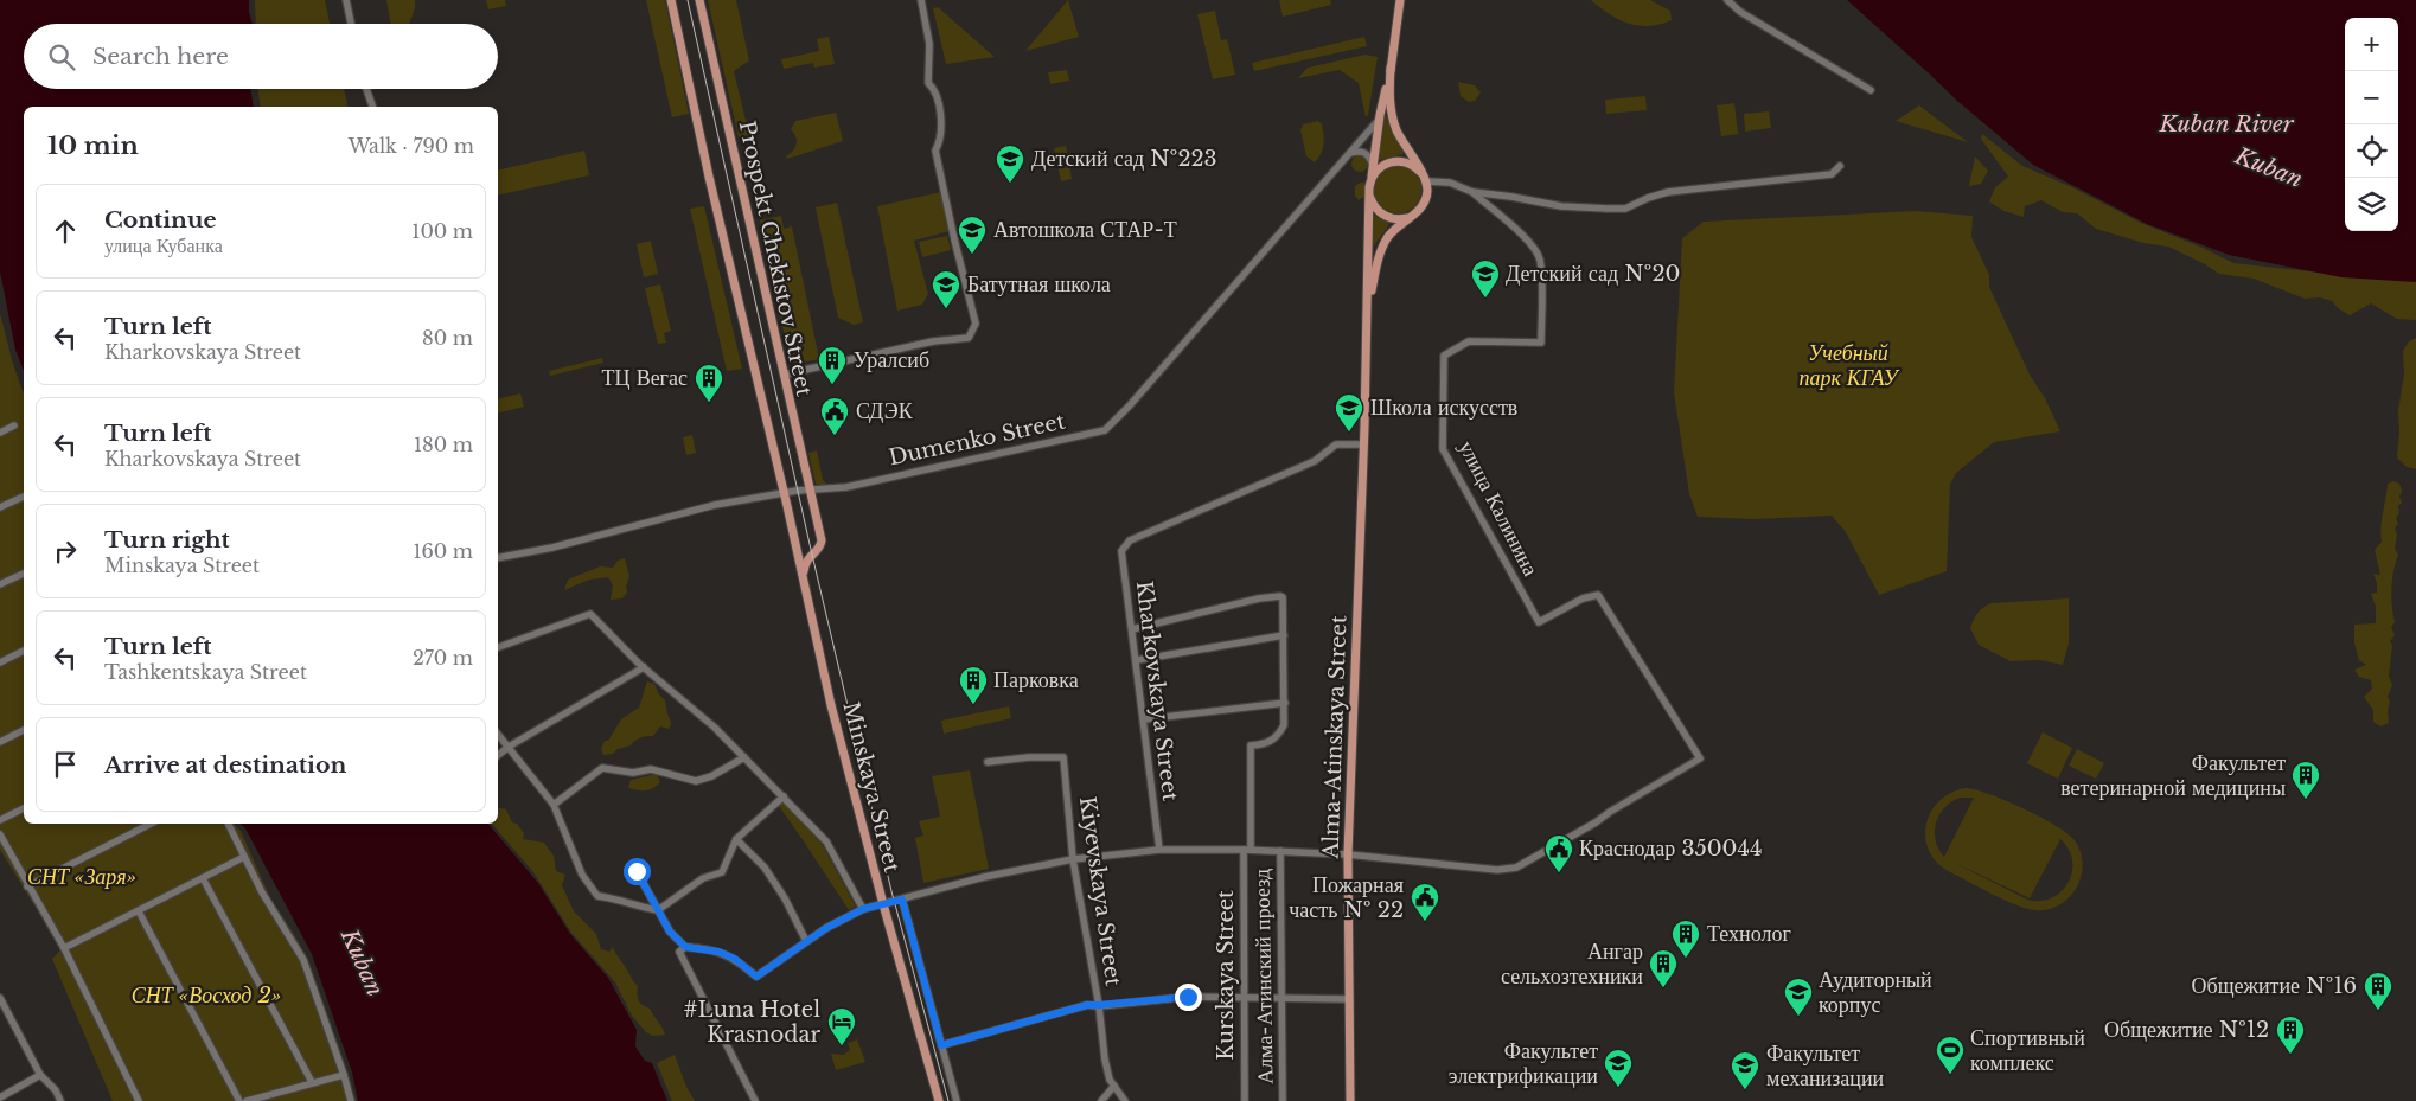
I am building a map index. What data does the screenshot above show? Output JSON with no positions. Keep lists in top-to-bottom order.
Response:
{
  "streets": {
    "main road": ["Prospekt Chekistov Street", "Alma-Atinskaya Street", "Minskaya Street"],
    "street": [
      "Dumenko Street",
      "улица Калинина",
      "Kharkovskaya Street",
      "Kiyevskaya Street",
      "Kurskaya Street",
      "Алма-Атинский проезд"
    ]
  },
  "crossings": [
    ["Prospekt Chekistov Street", "Dumenko Street"],
    ["Prospekt Chekistov Street", "Minskaya Street"],
    ["Dumenko Street", "Alma-Atinskaya Street"],
    ["улица Калинина", "Alma-Atinskaya Street"],
    ["Kharkovskaya Street", "Alma-Atinskaya Street"]
  ],
  "water": ["Kuban River", "Kuban"],
  "parks": ["Учебный парк КГАУ", "СНТ «Заря»", "СНТ «Восход 2»"],
  "places": {
    "school or university": [
      "Детский сад №223",
      "Автошкола СТАР-Т",
      "Детский сад №20",
      "Батутная школа",
      "Школа искусств",
      "Аудиторный корпус",
      "Факультет электрификации",
      "Факультет механизации"
    ],
    "building": [
      "Уралсиб",
      "ТЦ Вегас",
      "Парковка",
      "Факультет ветеринарной медицины",
      "Технолог",
      "Ангар сельхозтехники",
      "Общежитие №16",
      "Общежитие №12"
    ],
    "public building": ["СДЭК", "Краснодар 350044", "Пожарная часть № 22"],
    "hotel": ["#Luna Hotel Krasnodar"],
    "sports": ["Спортивный комплекс"]
  },
  "page": {
    "map_buttons": ["+", "−"],
    "search": "Search here",
    "heading": ["10 min", "Walk · 790 m"],
    "list": [
      ["Continue", "улица Кубанка", "100 m"],
      ["Turn left", "Kharkovskaya Street", "80 m"],
      ["Turn left", "Kharkovskaya Street", "180 m"],
      ["Turn right", "Minskaya Street", "160 m"],
      ["Turn left", "Tashkentskaya Street", "270 m"],
      "Arrive at destination"
    ]
  }
}
